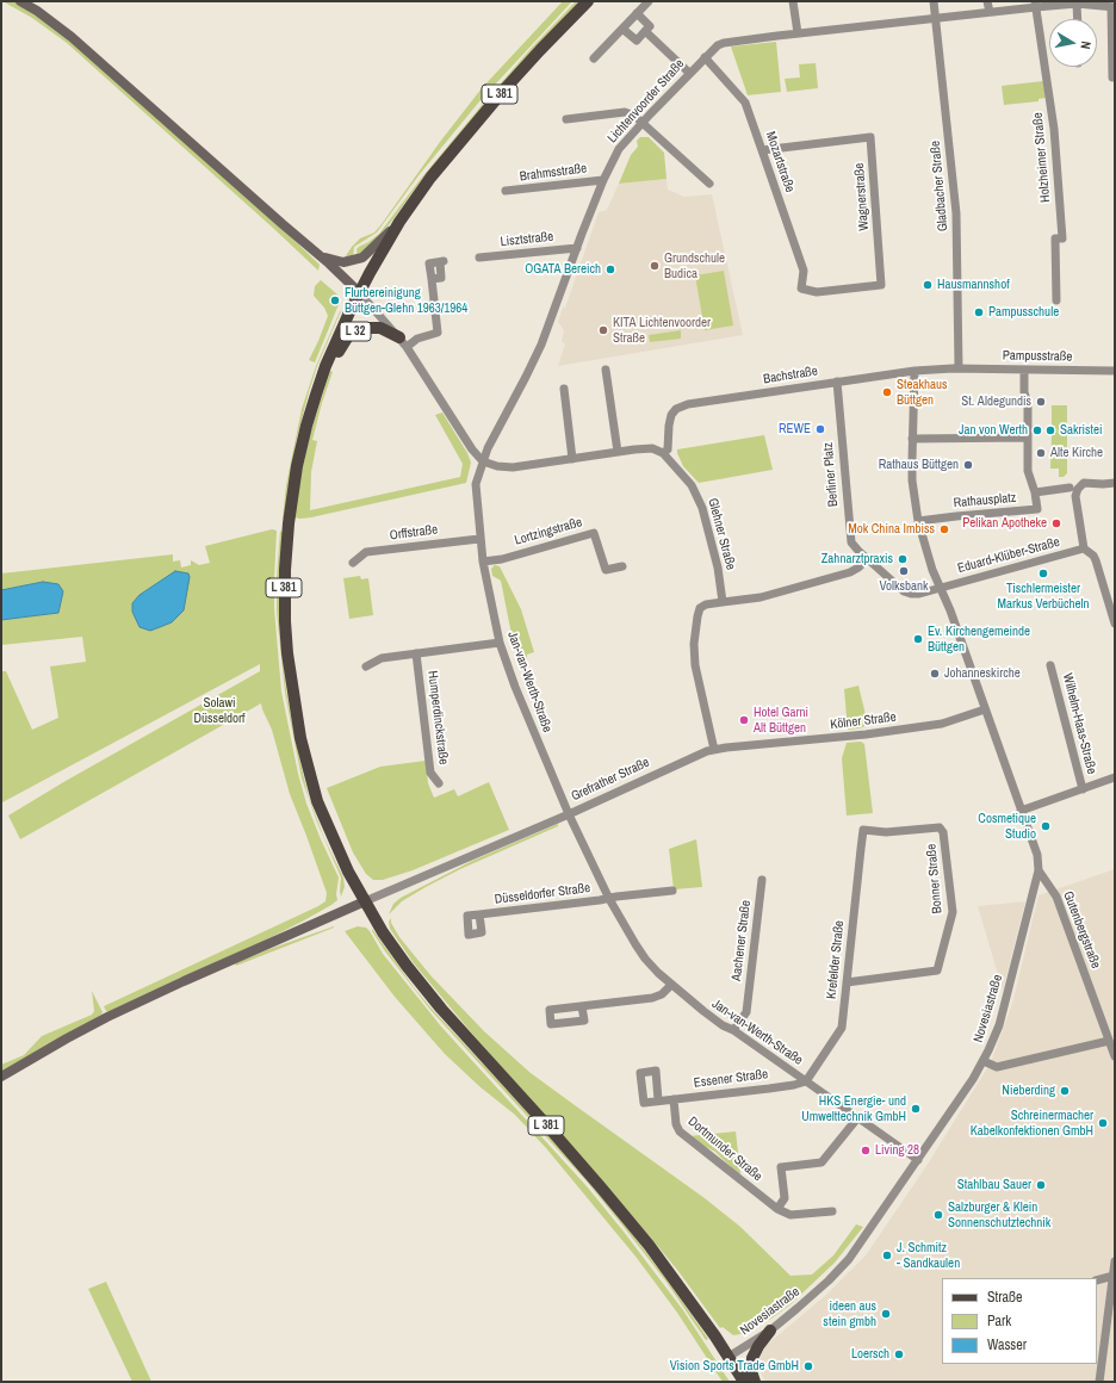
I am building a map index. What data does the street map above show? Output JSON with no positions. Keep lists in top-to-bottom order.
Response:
{
  "streets": {
    "main road": ["L 381", "L 32"],
    "street": [
      "Lichtenvoorder Straße",
      "Holzheimer Straße",
      "Mozartstraße",
      "Brahmsstraße",
      "Gladbacher Straße",
      "Wagnerstraße",
      "Lisztstraße",
      "Pampusstraße",
      "Bachstraße",
      "Berliner Platz",
      "Rathausplatz",
      "Lortzingstraße",
      "Orffstraße",
      "Glehner Straße",
      "Eduard-Klüber-Straße",
      "Jan-van-Werth-Straße",
      "Humperdinckstraße",
      "Kölner Straße",
      "Wilhelm-Haas-Straße",
      "Grefrather Straße",
      "Bonner Straße",
      "Düsseldorfer Straße",
      "Gutenbergstraße",
      "Aachener Straße",
      "Krefelder Straße",
      "Novesiastraße",
      "Essener Straße",
      "Dortmunder Straße"
    ]
  },
  "crossings": [
    ["L 381", "L 32"],
    ["L 381", "Grefrather Straße"],
    ["L 381", "Novesiastraße"],
    ["Lichtenvoorder Straße", "Holzheimer Straße"],
    ["Lichtenvoorder Straße", "Mozartstraße"],
    ["Lichtenvoorder Straße", "Brahmsstraße"],
    ["Lichtenvoorder Straße", "Gladbacher Straße"],
    ["Lichtenvoorder Straße", "Lisztstraße"],
    ["Lichtenvoorder Straße", "Jan-van-Werth-Straße"],
    ["Mozartstraße", "Wagnerstraße"],
    ["Gladbacher Straße", "Pampusstraße"],
    ["Gladbacher Straße", "Bachstraße"],
    ["Pampusstraße", "Bachstraße"],
    ["Pampusstraße", "Rathausplatz"],
    ["Bachstraße", "Berliner Platz"],
    ["Bachstraße", "Glehner Straße"],
    ["Lortzingstraße", "Jan-van-Werth-Straße"],
    ["Orffstraße", "Jan-van-Werth-Straße"],
    ["Eduard-Klüber-Straße", "Novesiastraße"],
    ["Jan-van-Werth-Straße", "Humperdinckstraße"],
    ["Jan-van-Werth-Straße", "Grefrather Straße"],
    ["Jan-van-Werth-Straße", "Düsseldorfer Straße"],
    ["Jan-van-Werth-Straße", "Aachener Straße"],
    ["Jan-van-Werth-Straße", "Krefelder Straße"],
    ["Jan-van-Werth-Straße", "Novesiastraße"],
    ["Jan-van-Werth-Straße", "Essener Straße"],
    ["Jan-van-Werth-Straße", "Dortmunder Straße"],
    ["Kölner Straße", "Grefrather Straße"],
    ["Kölner Straße", "Novesiastraße"],
    ["Bonner Straße", "Krefelder Straße"],
    ["Gutenbergstraße", "Novesiastraße"],
    ["Krefelder Straße", "Essener Straße"],
    ["Essener Straße", "Dortmunder Straße"]
  ],
  "parks": ["Solawi Düsseldorf"],
  "places": [
    "Grundschule Budica",
    "OGATA Bereich",
    "Hausmannshof",
    "Flurbereinigung Büttgen-Glehn 1963/1964",
    "Pampusschule",
    "KITA Lichtenvoorder Straße",
    "Steakhaus Büttgen",
    "St. Aldegundis",
    "REWE",
    "Jan von Werth",
    "Sakristei",
    "Alte Kirche",
    "Rathaus Büttgen",
    "Pelikan Apotheke",
    "Mok China Imbiss",
    "Zahnarztpraxis",
    "Volksbank",
    "Tischlermeister Markus Verbücheln",
    "Ev. Kirchengemeinde Büttgen",
    "Johanneskirche",
    "Hotel Garni Alt Büttgen",
    "Cosmetique Studio",
    "Nieberding",
    "HKS Energie- und Umwelttechnik GmbH",
    "Schreinermacher Kabelkonfektionen GmbH",
    "Living 28",
    "Stahlbau Sauer",
    "Salzburger & Klein Sonnenschutztechnik",
    "J. Schmitz - Sandkaulen",
    "ideen aus stein gmbh",
    "Loersch",
    "Vision Sports Trade GmbH"
  ],
  "legend": ["Straße", "Park", "Wasser"],
  "north": "right"
}
